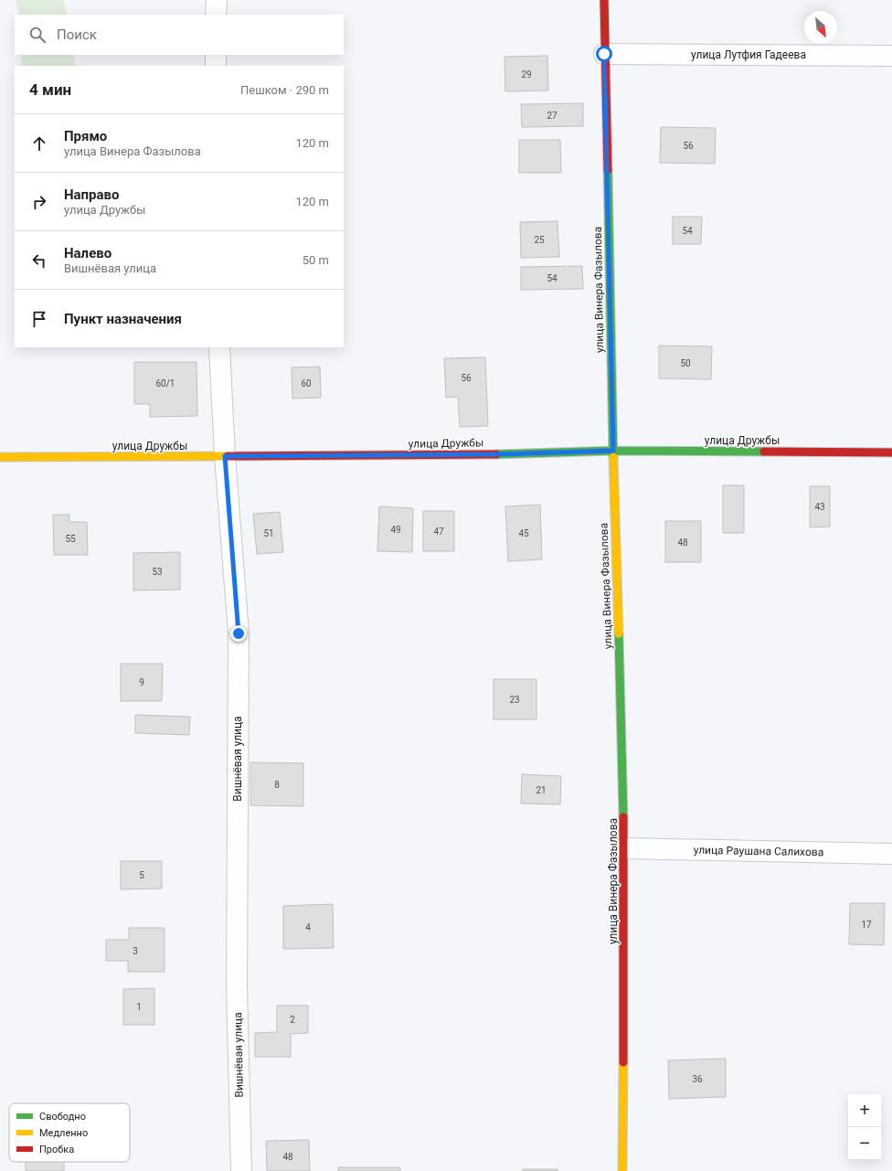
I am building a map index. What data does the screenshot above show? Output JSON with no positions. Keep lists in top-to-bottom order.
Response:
{
  "streets": {
    "street": [
      "улица Лутфия Гадеева",
      "улица Винера Фазылова",
      "улица Дружбы",
      "Вишнёвая улица",
      "улица Раушана Салихова"
    ]
  },
  "crossings": [
    ["улица Лутфия Гадеева", "улица Винера Фазылова"],
    ["улица Винера Фазылова", "улица Дружбы"],
    ["улица Винера Фазылова", "улица Раушана Салихова"],
    ["улица Дружбы", "Вишнёвая улица"]
  ],
  "house_numbers": [
    "29",
    "27",
    "56",
    "54",
    "25",
    "54",
    "50",
    "56",
    "60/1",
    "60",
    "43",
    "49",
    "47",
    "51",
    "45",
    "55",
    "48",
    "53",
    "9",
    "23",
    "8",
    "21",
    "5",
    "17",
    "4",
    "3",
    "1",
    "2",
    "36",
    "48"
  ],
  "legend": ["Свободно", "Медленно", "Пробка"],
  "north": "bottom right",
  "page": {
    "search": "Поиск",
    "heading": ["4 мин", "Пешком · 290 m"],
    "list": [
      ["Прямо", "улица Винера Фазылова", "120 m"],
      ["Направо", "улица Дружбы", "120 m"],
      ["Налево", "Вишнёвая улица", "50 m"],
      "Пункт назначения"
    ],
    "map_buttons": ["+", "−"]
  }
}
